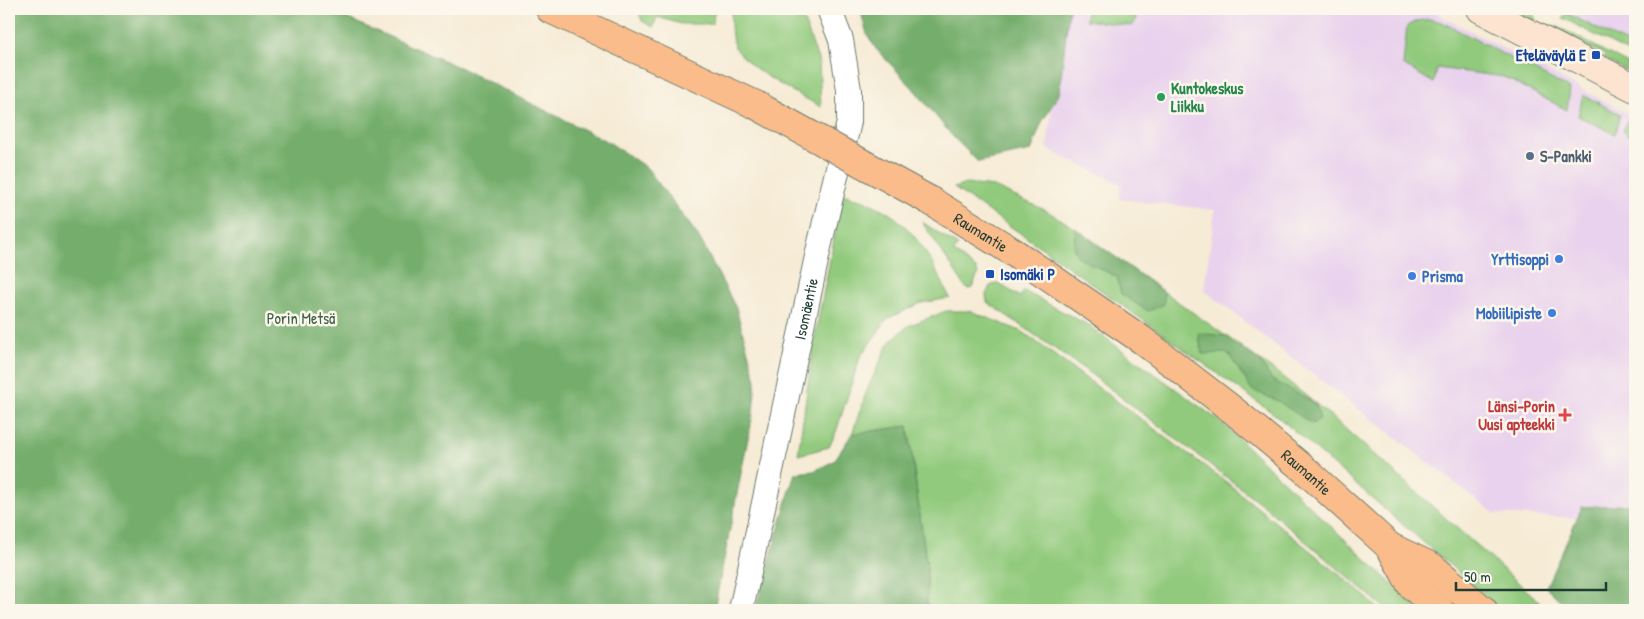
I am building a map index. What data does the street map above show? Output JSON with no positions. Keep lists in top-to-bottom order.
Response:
{
  "streets": {
    "highway": ["Raumantie"],
    "street": ["Isomäentie"]
  },
  "parks": ["Porin Metsä"],
  "places": {
    "transit": ["Eteläväylä E", "Isomäki P"],
    "other": [
      "Kuntokeskus Liikku",
      "S-Pankki",
      "Yrttisoppi",
      "Prisma",
      "Mobiilipiste"
    ],
    "health": ["Länsi-Porin Uusi apteekki"]
  },
  "scale_bar": "50 m"
}
